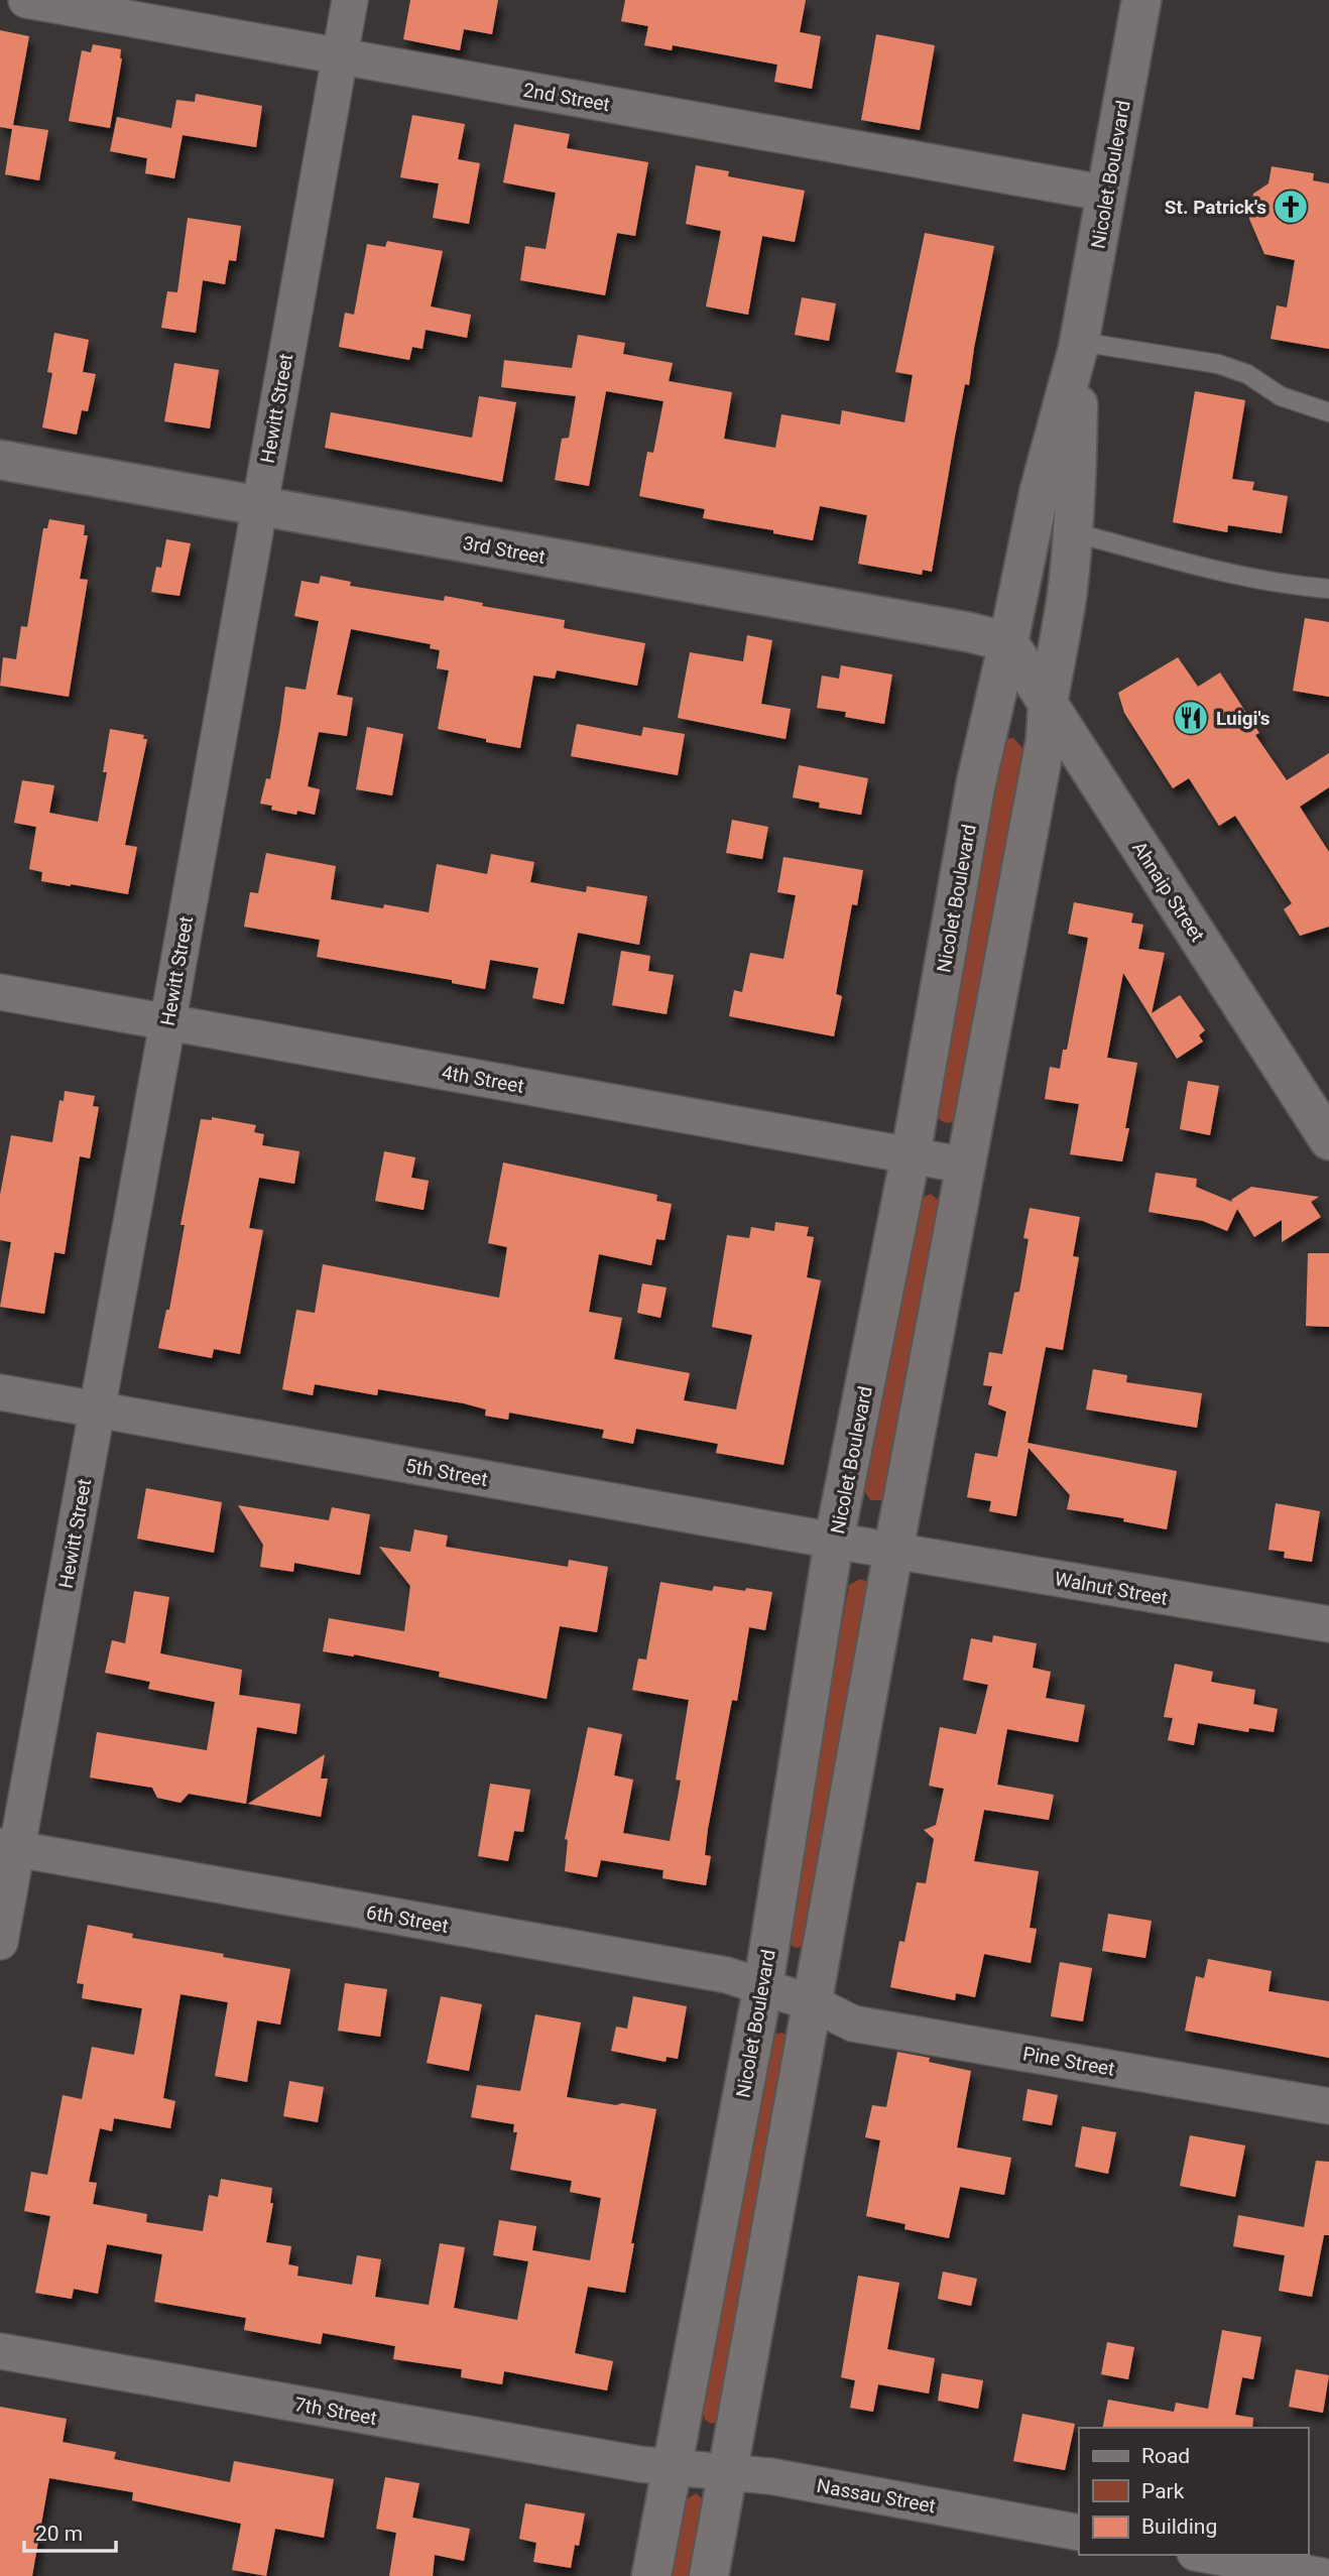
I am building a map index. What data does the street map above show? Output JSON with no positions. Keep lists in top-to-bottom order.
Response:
{
  "streets": {
    "street": [
      "2nd Street",
      "Nicolet Boulevard",
      "Hewitt Street",
      "3rd Street",
      "Ahnaip Street",
      "4th Street",
      "5th Street",
      "Walnut Street",
      "6th Street",
      "Pine Street",
      "7th Street",
      "Nassau Street"
    ]
  },
  "crossings": [
    ["2nd Street", "Nicolet Boulevard"],
    ["2nd Street", "Hewitt Street"],
    ["Nicolet Boulevard", "3rd Street"],
    ["Nicolet Boulevard", "Ahnaip Street"],
    ["Nicolet Boulevard", "4th Street"],
    ["Nicolet Boulevard", "5th Street"],
    ["Nicolet Boulevard", "Walnut Street"],
    ["Nicolet Boulevard", "6th Street"],
    ["Nicolet Boulevard", "Pine Street"],
    ["Nicolet Boulevard", "7th Street"],
    ["Nicolet Boulevard", "Nassau Street"],
    ["Hewitt Street", "3rd Street"],
    ["Hewitt Street", "4th Street"],
    ["Hewitt Street", "5th Street"],
    ["Hewitt Street", "6th Street"],
    ["3rd Street", "Ahnaip Street"],
    ["5th Street", "Walnut Street"],
    ["6th Street", "Pine Street"],
    ["7th Street", "Nassau Street"]
  ],
  "places": {
    "church": ["St. Patrick's"],
    "restaurant": ["Luigi's"]
  },
  "legend": ["Road", "Park", "Building"],
  "scale_bar": "20 m"
}
